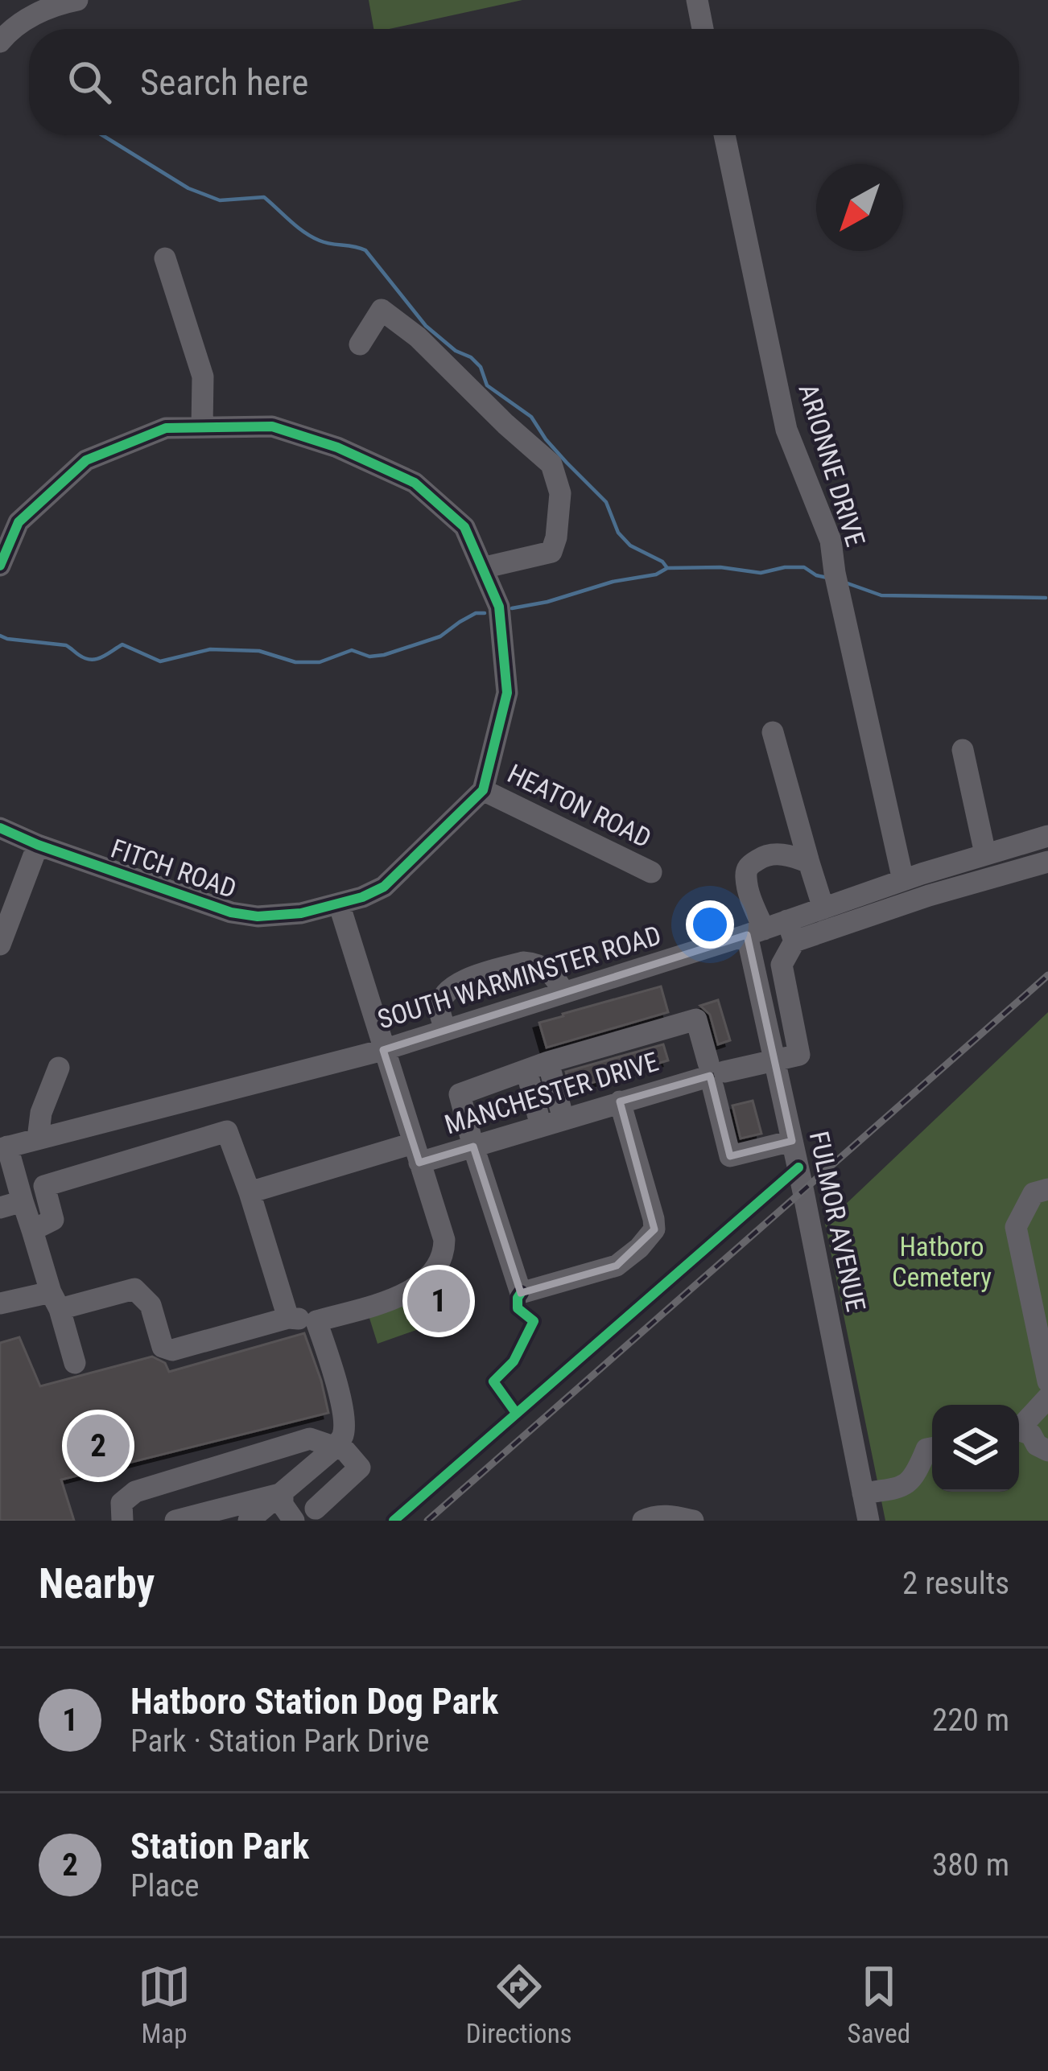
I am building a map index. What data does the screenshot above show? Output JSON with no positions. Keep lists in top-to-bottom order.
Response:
{
  "streets": {
    "street": [
      "ARIONNE DRIVE",
      "HEATON ROAD",
      "FITCH ROAD",
      "SOUTH WARMINSTER ROAD",
      "MANCHESTER DRIVE",
      "FULMOR AVENUE"
    ]
  },
  "crossings": [
    ["ARIONNE DRIVE", "SOUTH WARMINSTER ROAD"],
    ["HEATON ROAD", "FITCH ROAD"],
    ["SOUTH WARMINSTER ROAD", "FULMOR AVENUE"],
    ["MANCHESTER DRIVE", "FULMOR AVENUE"]
  ],
  "parks": ["Hatboro Cemetery"],
  "north": "bottom left",
  "page": {
    "search": "Search here",
    "pins": ["1", "2"],
    "heading": ["Nearby", "2 results"],
    "list": [
      {
        "mark": "1",
        "name": "Hatboro Station Dog Park",
        "note": "Park · Station Park Drive",
        "value": "220 m"
      },
      {
        "mark": "2",
        "name": "Station Park",
        "note": "Place",
        "value": "380 m"
      }
    ],
    "nav": ["Map", "Directions", "Saved"]
  }
}
